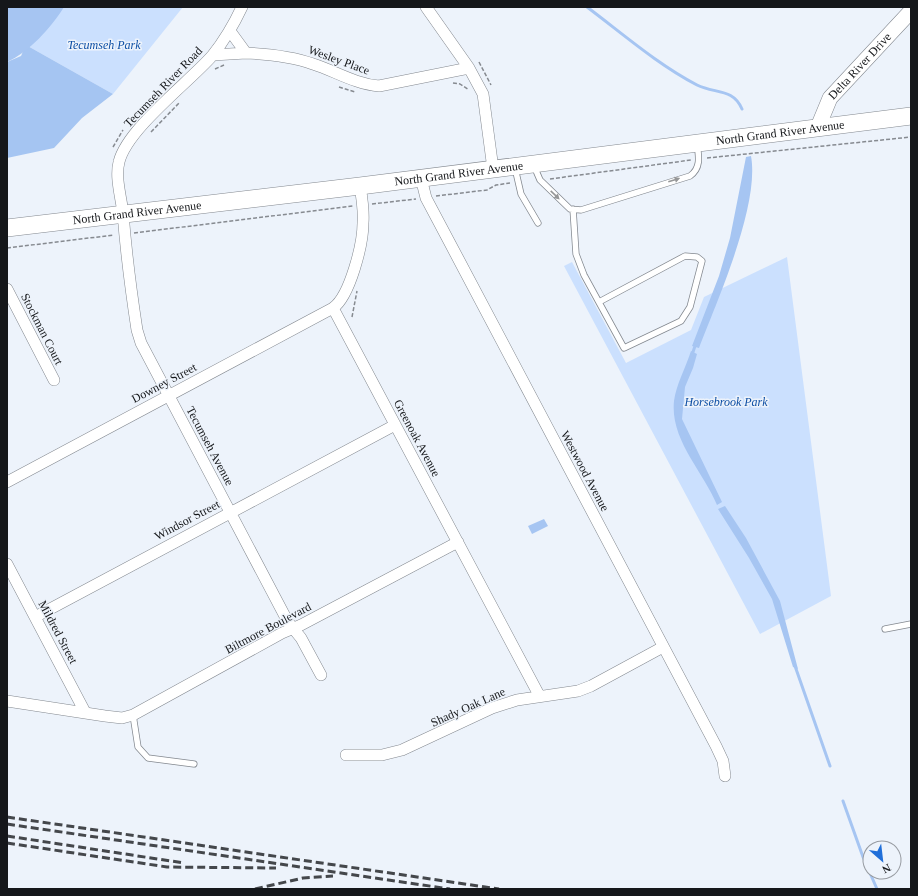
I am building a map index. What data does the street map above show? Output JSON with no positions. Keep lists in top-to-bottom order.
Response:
{
  "streets": {
    "main road": ["North Grand River Avenue"],
    "street": [
      "Wesley Place",
      "Delta River Drive",
      "Tecumseh River Road",
      "Stockman Court",
      "Downey Street",
      "Greenoak Avenue",
      "Tecumseh Avenue",
      "Westwood Avenue",
      "Windsor Street",
      "Biltmore Boulevard",
      "Mildred Street",
      "Shady Oak Lane"
    ]
  },
  "crossings": [
    ["Wesley Place", "Tecumseh River Road"],
    ["Delta River Drive", "North Grand River Avenue"],
    ["Tecumseh River Road", "North Grand River Avenue"],
    ["Tecumseh River Road", "Tecumseh Avenue"],
    ["North Grand River Avenue", "Tecumseh Avenue"],
    ["North Grand River Avenue", "Westwood Avenue"],
    ["Downey Street", "Greenoak Avenue"],
    ["Downey Street", "Tecumseh Avenue"],
    ["Greenoak Avenue", "Windsor Street"],
    ["Greenoak Avenue", "Biltmore Boulevard"],
    ["Greenoak Avenue", "Shady Oak Lane"],
    ["Tecumseh Avenue", "Windsor Street"],
    ["Tecumseh Avenue", "Biltmore Boulevard"],
    ["Westwood Avenue", "Shady Oak Lane"],
    ["Windsor Street", "Mildred Street"],
    ["Biltmore Boulevard", "Mildred Street"]
  ],
  "parks": ["Tecumseh Park", "Horsebrook Park"],
  "north": "bottom right"
}
